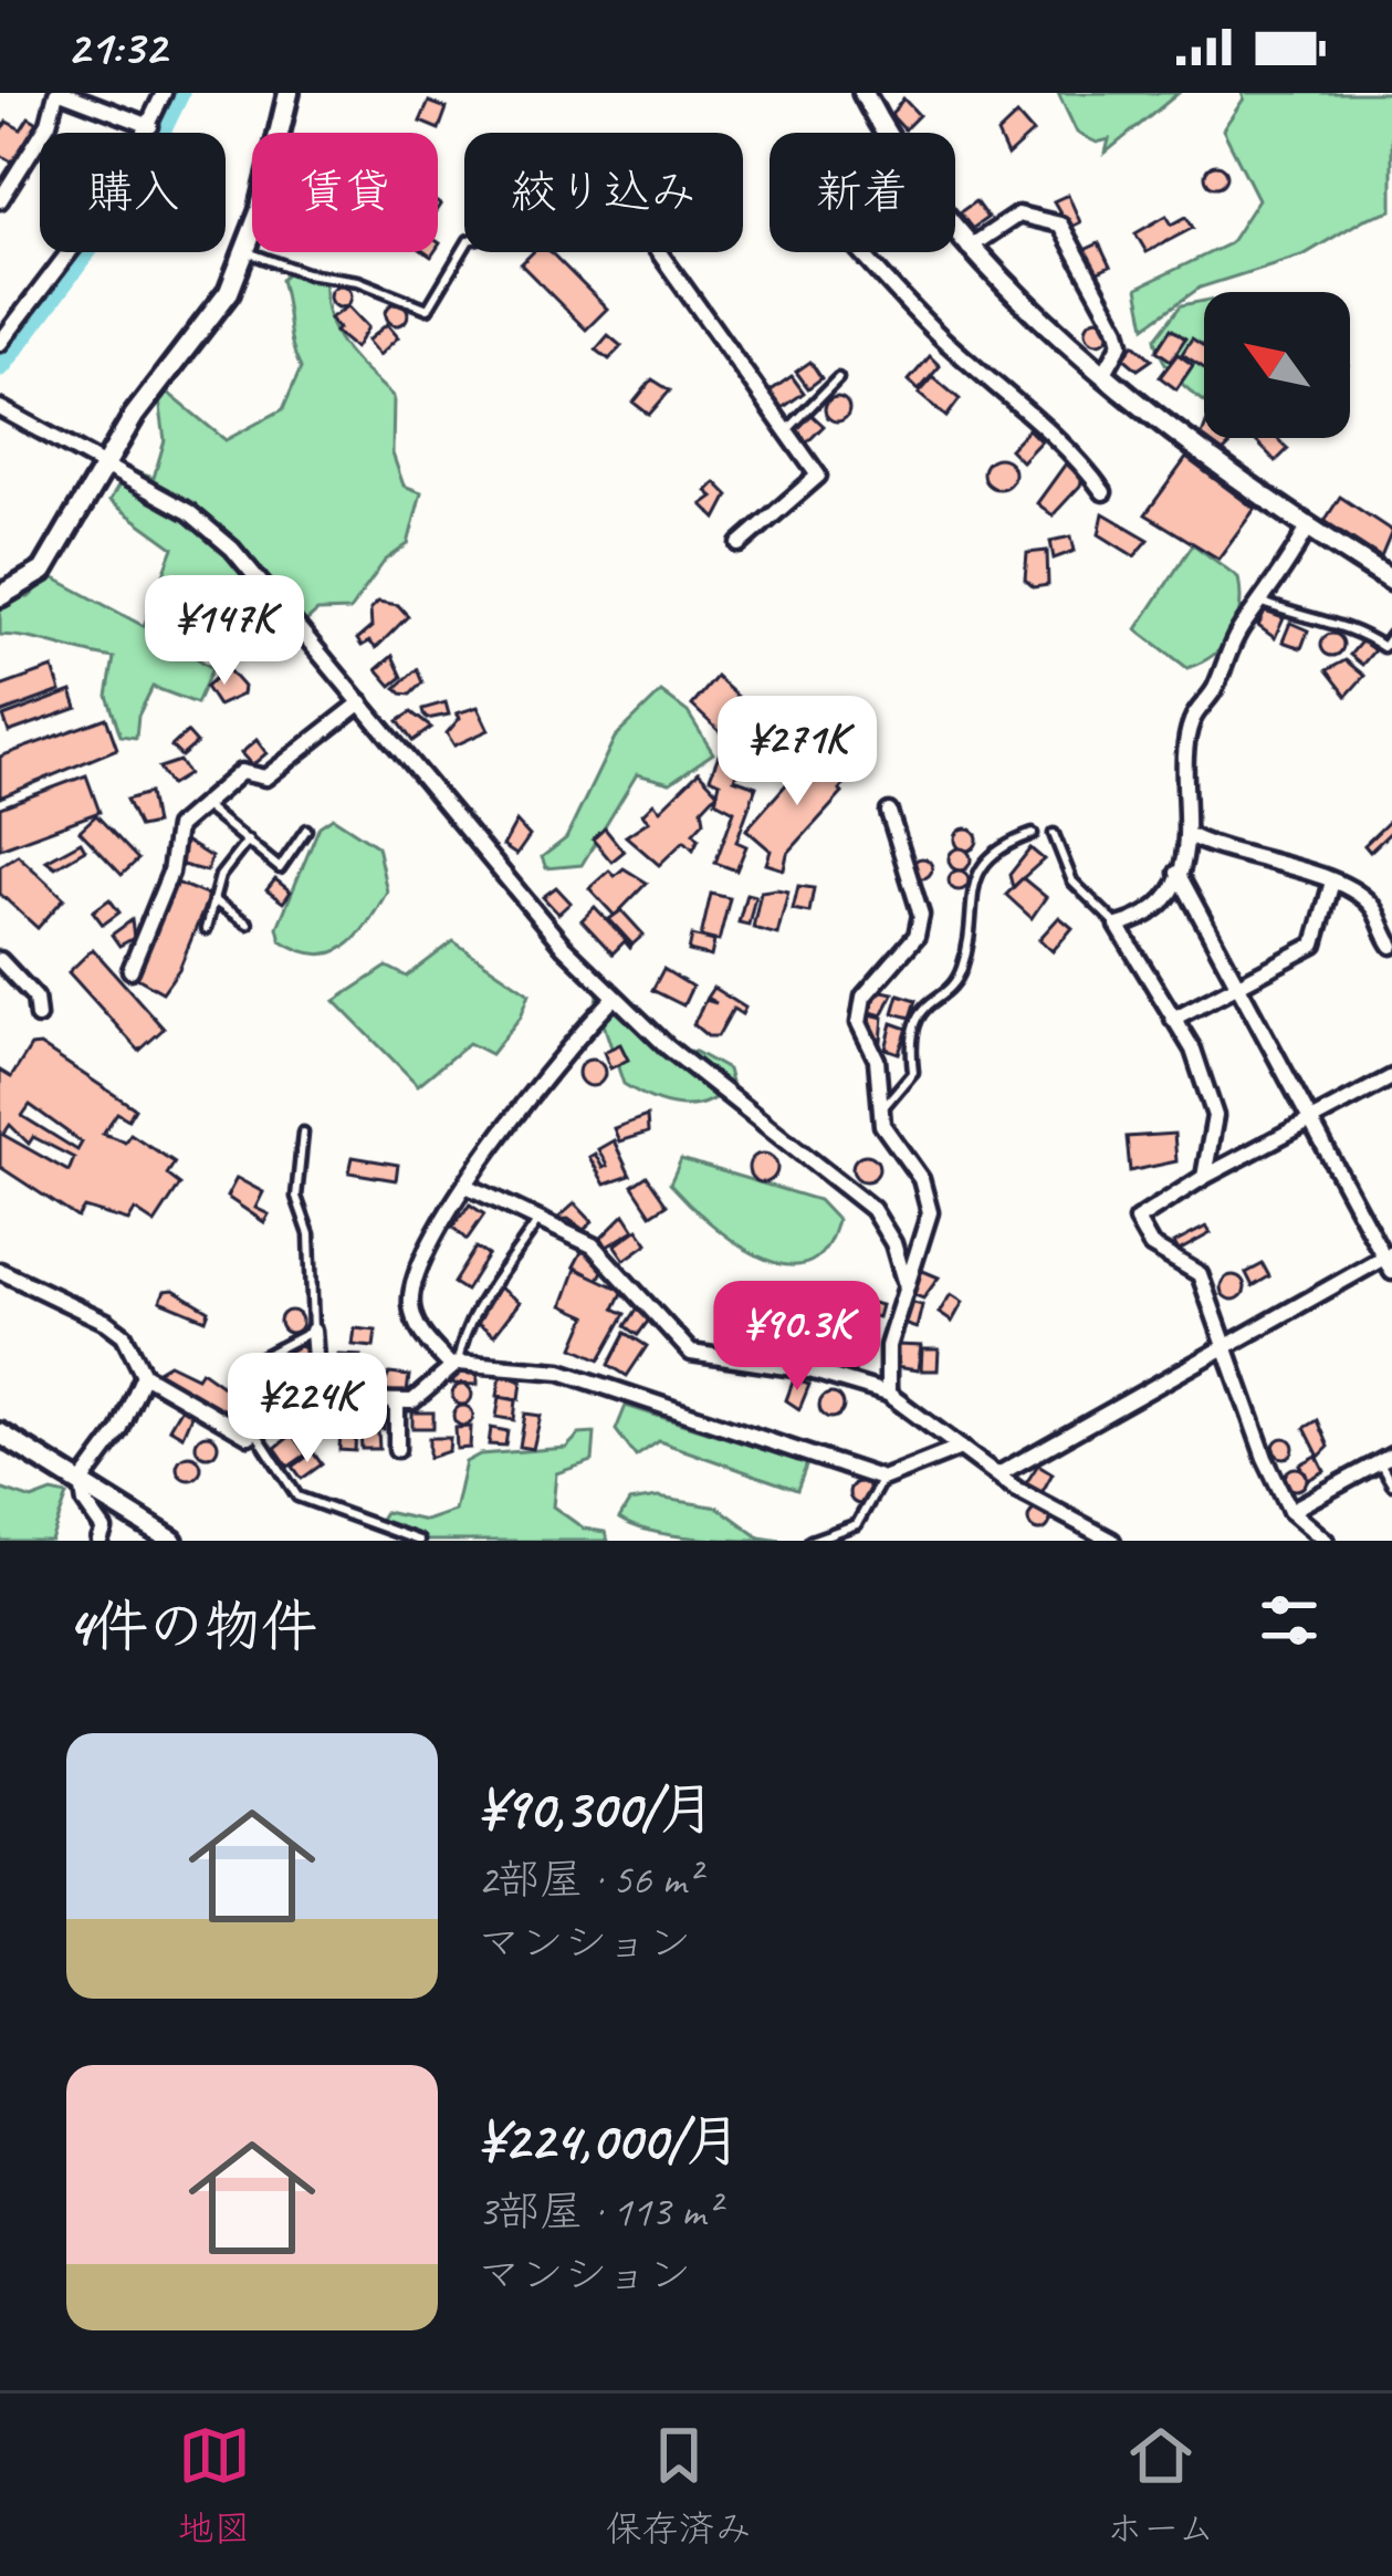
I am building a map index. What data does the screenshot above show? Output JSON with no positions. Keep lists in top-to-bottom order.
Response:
{
  "north": "top left",
  "page": {
    "status": "21:32",
    "chip": [
      "購入",
      "賃貸",
      "絞り込み",
      "新着"
    ],
    "price": [
      "¥147K",
      "¥271K",
      "¥90.3K",
      "¥224K"
    ],
    "heading": "4件の物件",
    "list": [
      {
        "name": "¥90,300/月",
        "note": "2部屋 · 56 m² · マンション"
      },
      {
        "name": "¥224,000/月",
        "note": "3部屋 · 113 m² · マンション"
      }
    ],
    "tabs": ["地図", "保存済み", "ホーム"]
  }
}
